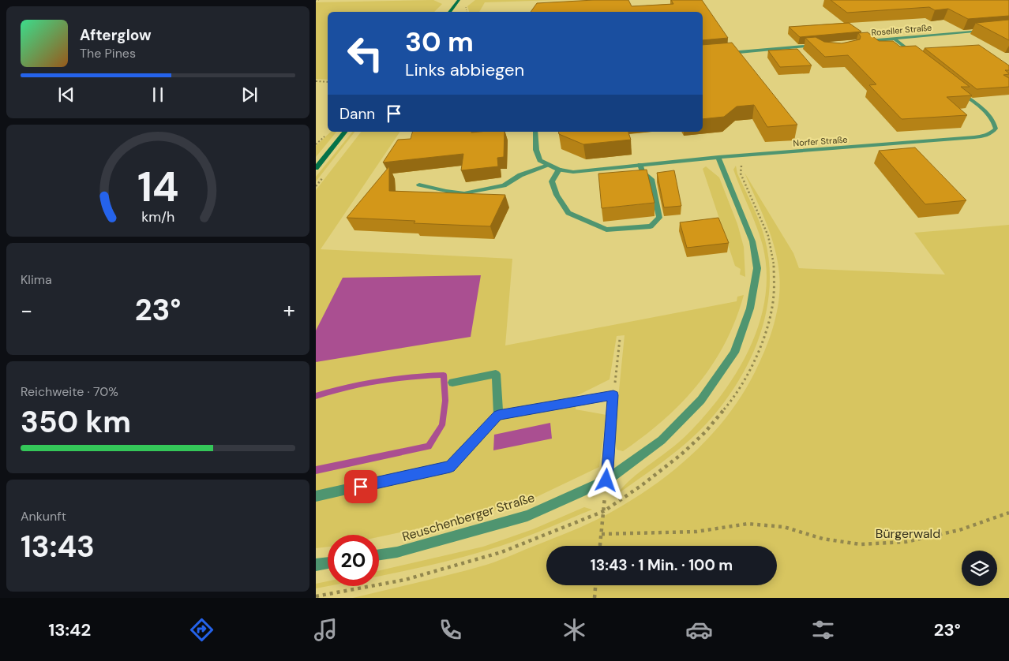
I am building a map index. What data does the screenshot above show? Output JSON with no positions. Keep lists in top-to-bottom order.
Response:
{
  "streets": {
    "street": ["Roseller Straße", "Norfer Straße", "Reuschenberger Straße"]
  },
  "crossings": [
    ["Norfer Straße", "Reuschenberger Straße"]
  ],
  "parks": ["Bürgerwald"],
  "page": {
    "turn": ["30 m", "Links abbiegen"],
    "song": ["Afterglow", "The Pines"],
    "then": "Dann",
    "tile": [
      "Klima",
      ["Reichweite · 70%", "350 km"],
      ["Ankunft", "13:43"]
    ],
    "heat": ["−", "23°", "+"],
    "limit": "20",
    "trip": "13:43 · 1 Min. · 100 m",
    "tabs": ["13:42", "23°"],
    "gauge": ["14", "km/h"]
  }
}
